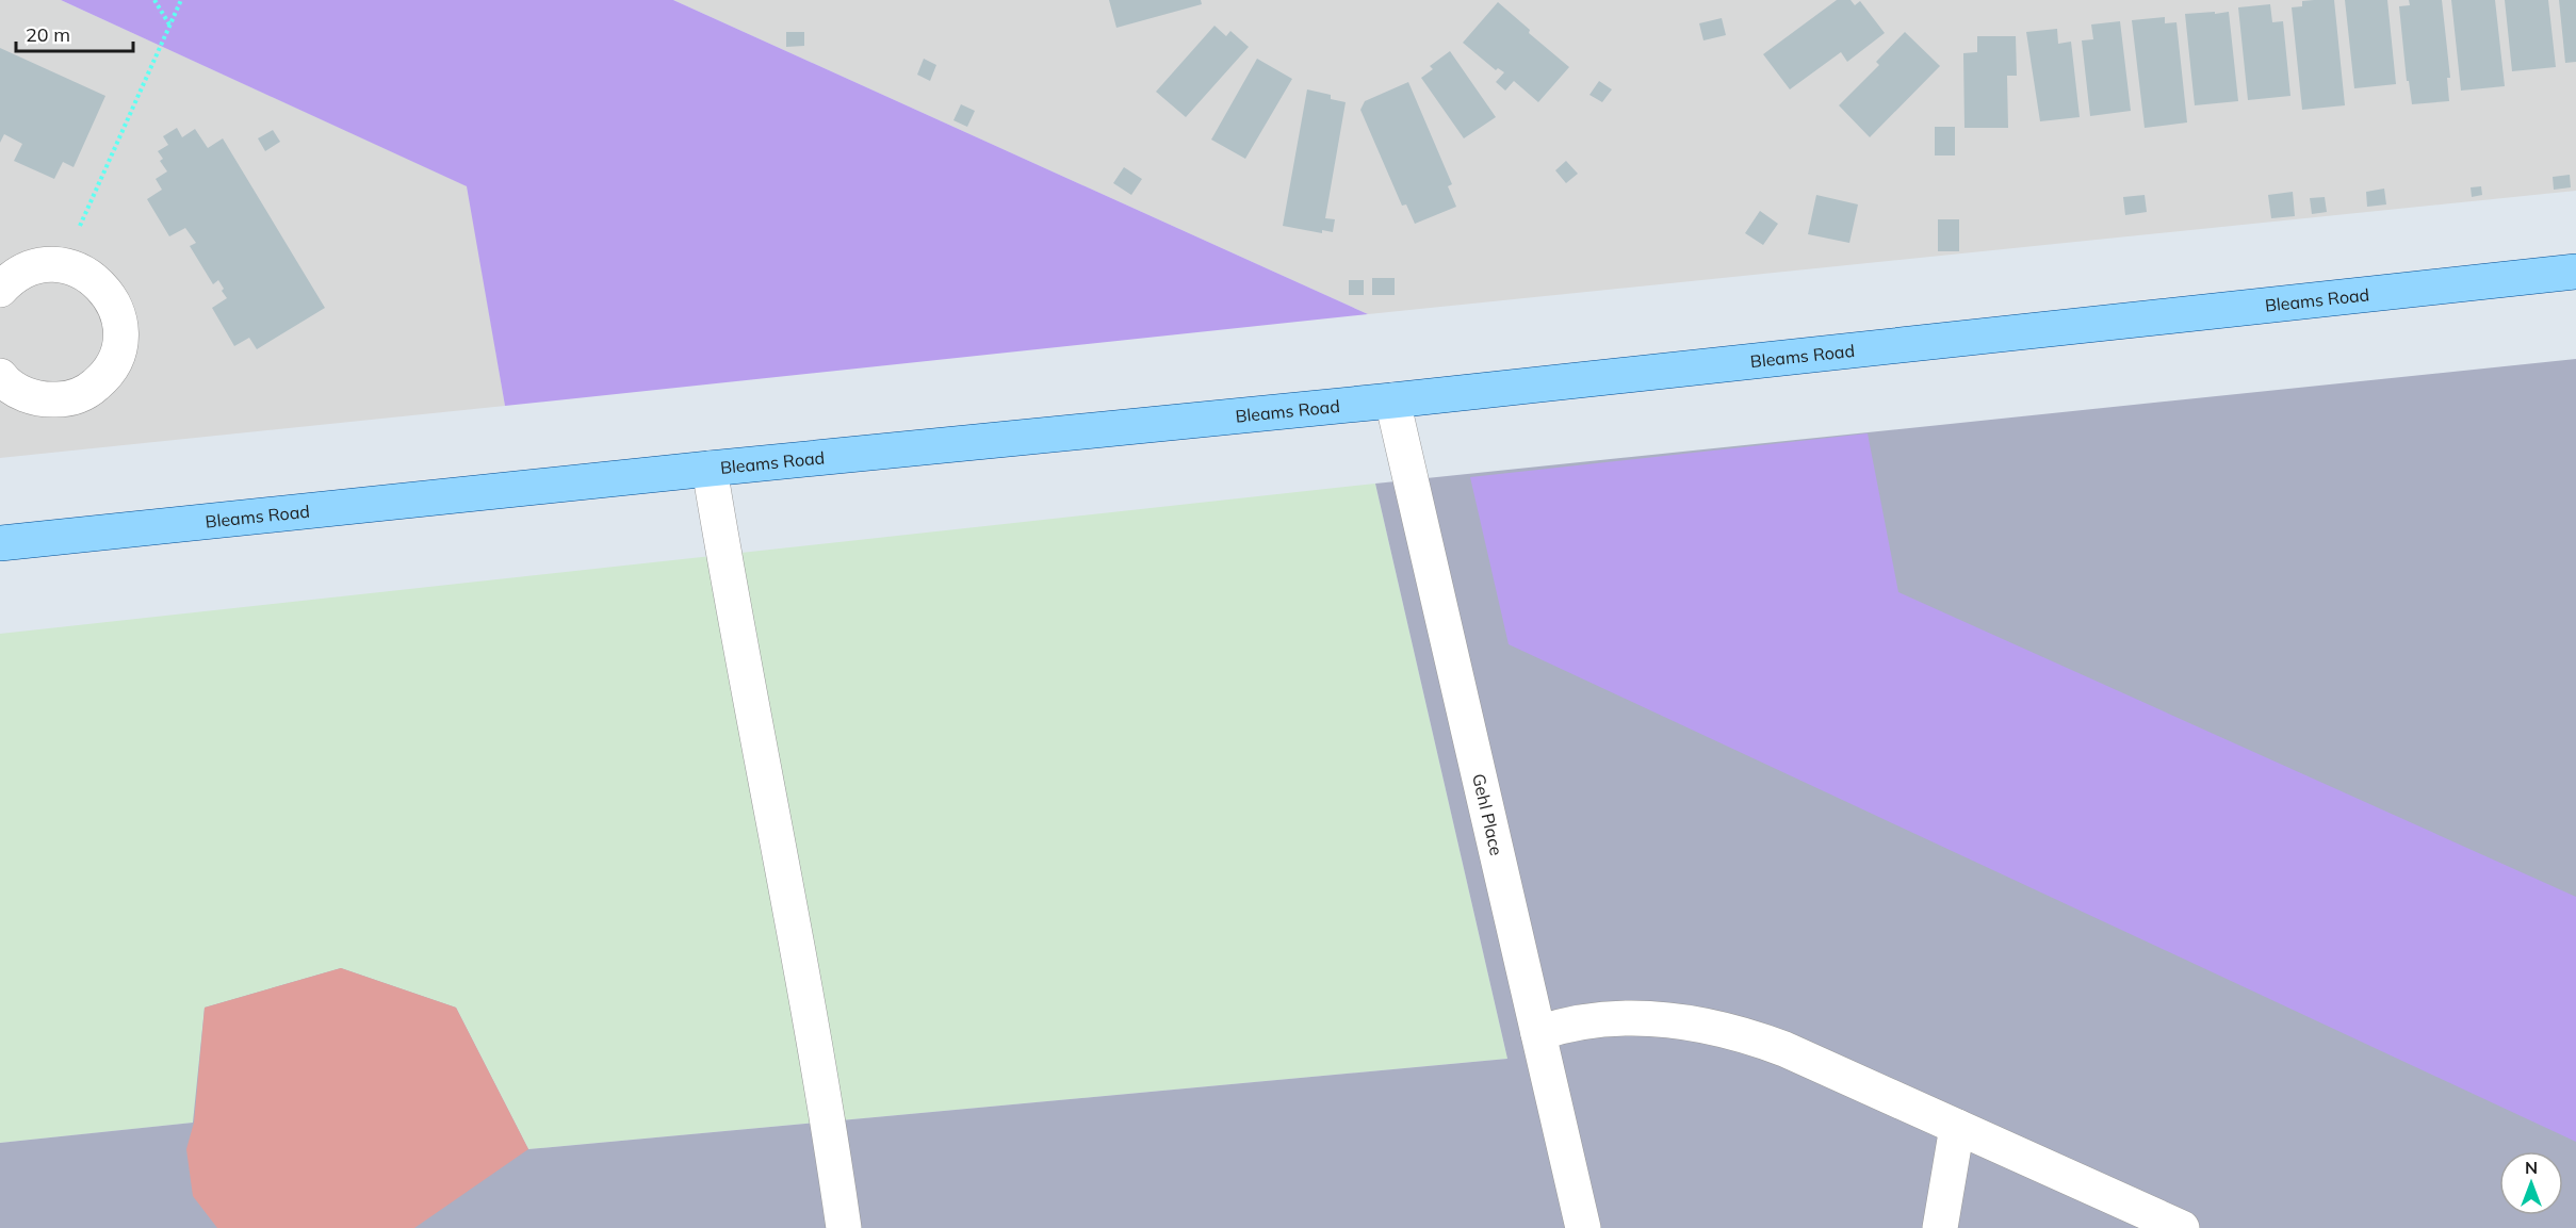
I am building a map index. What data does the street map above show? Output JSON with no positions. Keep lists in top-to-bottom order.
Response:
{
  "streets": {
    "main road": ["Bleams Road"],
    "street": ["Gehl Place"]
  },
  "crossings": [
    ["Bleams Road", "Gehl Place"]
  ],
  "scale_bar": "20 m",
  "north": "top"
}
